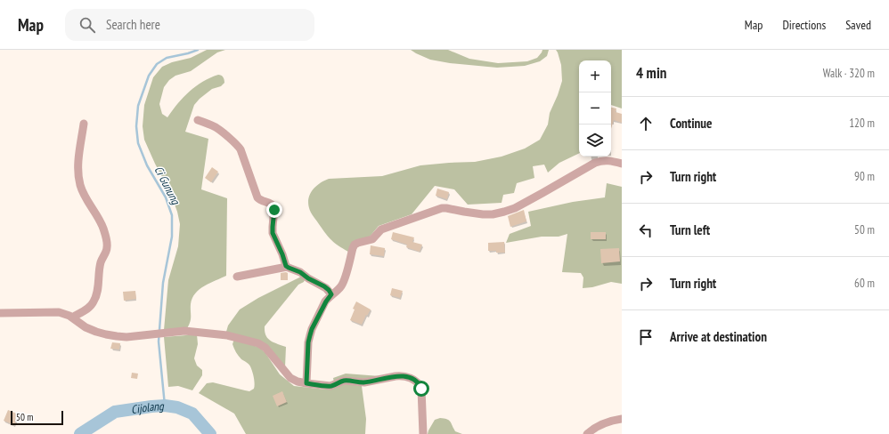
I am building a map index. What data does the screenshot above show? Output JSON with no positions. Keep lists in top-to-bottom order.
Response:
{
  "water": ["Ci Gunung", "Cijolang"],
  "scale_bar": "50 m",
  "page": {
    "header": "Map",
    "search": "Search here",
    "nav": ["Map", "Directions", "Saved"],
    "heading": ["4 min", "Walk · 320 m"],
    "map_buttons": ["+", "−"],
    "list": [
      ["Continue", "120 m"],
      ["Turn right", "90 m"],
      ["Turn left", "50 m"],
      ["Turn right", "60 m"],
      "Arrive at destination"
    ],
    "scale": "50 m"
  }
}
